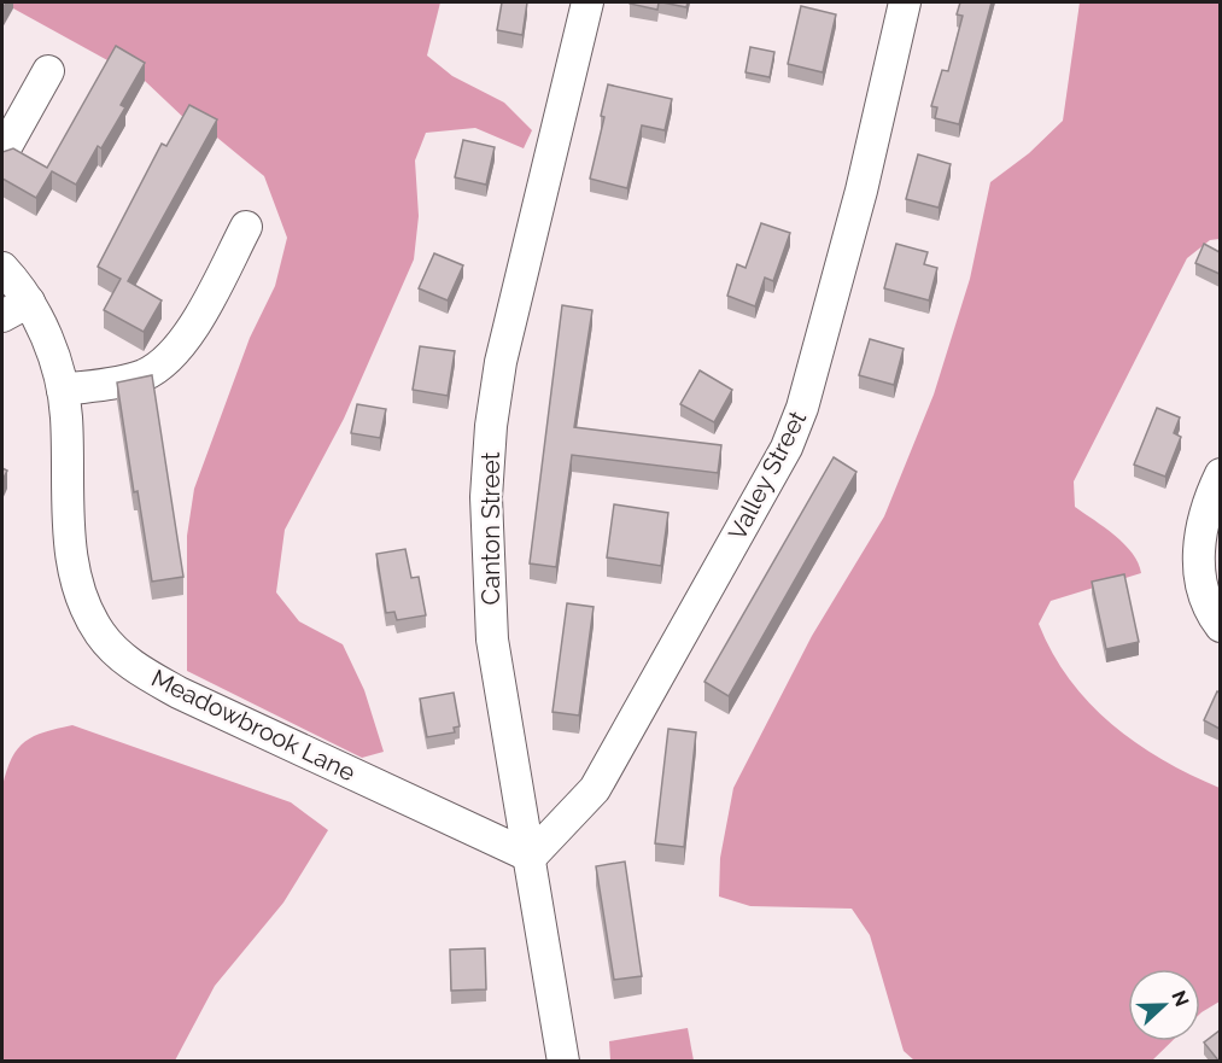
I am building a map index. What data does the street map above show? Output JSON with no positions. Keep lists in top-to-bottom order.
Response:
{
  "streets": {
    "street": ["Valley Street", "Canton Street", "Meadowbrook Lane"]
  },
  "crossings": [
    ["Valley Street", "Canton Street"],
    ["Valley Street", "Meadowbrook Lane"],
    ["Canton Street", "Meadowbrook Lane"]
  ],
  "north": "right"
}
